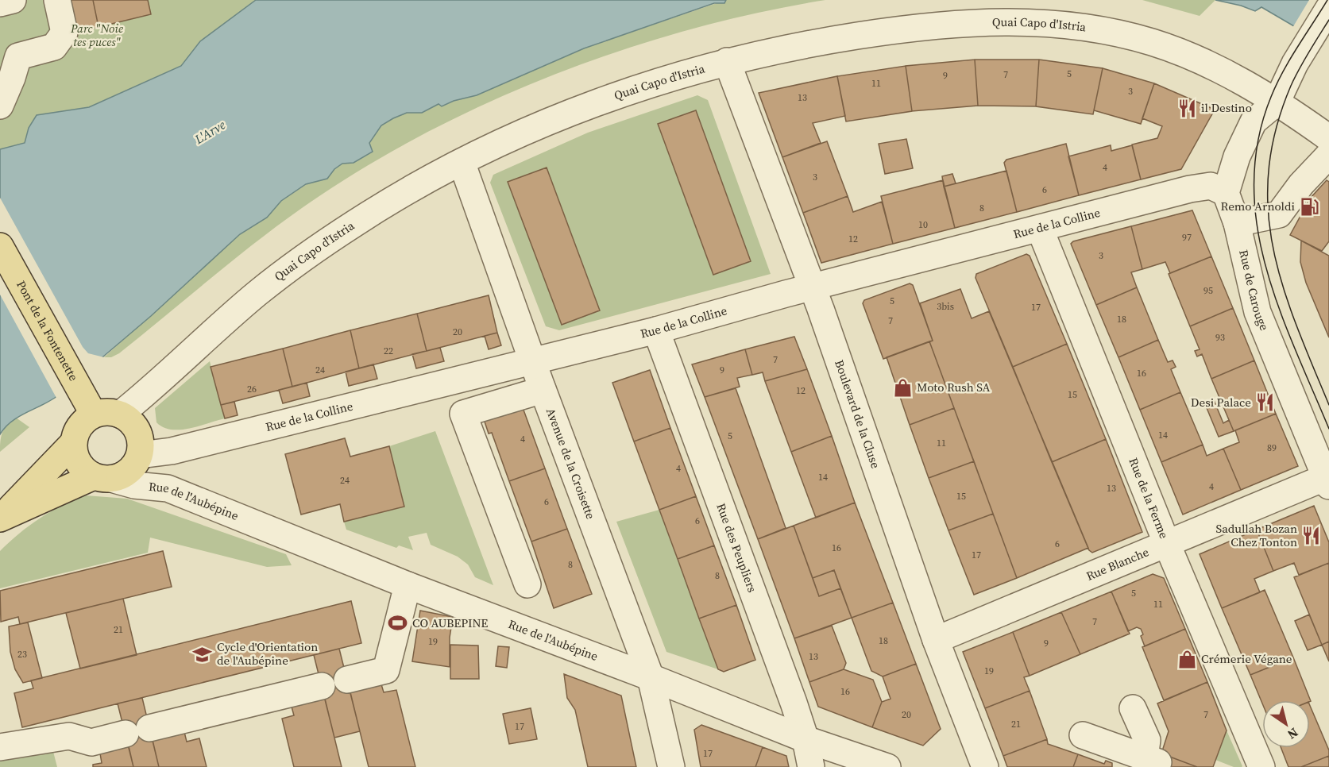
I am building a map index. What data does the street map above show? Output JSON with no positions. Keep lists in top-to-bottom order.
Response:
{
  "streets": {
    "main road": ["Pont de la Fontenette"],
    "street": [
      "Quai Capo d'Istria",
      "Rue de la Colline",
      "Rue de Carouge",
      "Boulevard de la Cluse",
      "Avenue de la Croisette",
      "Rue de la Ferme",
      "Rue de l'Aubépine",
      "Rue des Peupliers",
      "Rue Blanche"
    ]
  },
  "crossings": [
    ["Quai Capo d'Istria", "Rue de la Colline"],
    ["Quai Capo d'Istria", "Pont de la Fontenette"],
    ["Quai Capo d'Istria", "Boulevard de la Cluse"],
    ["Quai Capo d'Istria", "Avenue de la Croisette"],
    ["Quai Capo d'Istria", "Rue de l'Aubépine"],
    ["Rue de la Colline", "Rue de Carouge"],
    ["Rue de la Colline", "Pont de la Fontenette"],
    ["Rue de la Colline", "Boulevard de la Cluse"],
    ["Rue de la Colline", "Avenue de la Croisette"],
    ["Rue de la Colline", "Rue de la Ferme"],
    ["Rue de la Colline", "Rue de l'Aubépine"],
    ["Rue de la Colline", "Rue des Peupliers"],
    ["Rue de Carouge", "Rue Blanche"],
    ["Pont de la Fontenette", "Rue de l'Aubépine"],
    ["Boulevard de la Cluse", "Rue Blanche"],
    ["Avenue de la Croisette", "Rue de l'Aubépine"],
    ["Rue de la Ferme", "Rue Blanche"],
    ["Rue de l'Aubépine", "Rue des Peupliers"]
  ],
  "water": ["L'Arve"],
  "parks": ["Parc \"Noie tes puces\""],
  "places": {
    "restaurant": ["il Destino", "Desi Palace", "Sadullah Bozan Chez Tonton"],
    "fuel station": ["Remo Arnoldi"],
    "shop": ["Moto Rush SA", "Crémerie Végane"],
    "sports": ["CO AUBEPINE"],
    "school or university": ["Cycle d'Orientation de l'Aubépine"]
  },
  "house_numbers": [
    "5",
    "7",
    "9",
    "11",
    "3",
    "13",
    "4",
    "3",
    "6",
    "8",
    "10",
    "97",
    "12",
    "3",
    "95",
    "5",
    "3bis",
    "17",
    "18",
    "7",
    "20",
    "93",
    "22",
    "7",
    "24",
    "9",
    "16",
    "26",
    "12",
    "15",
    "14",
    "5",
    "4",
    "11",
    "89",
    "4",
    "14",
    "24",
    "4",
    "13",
    "15",
    "6",
    "6",
    "6",
    "16",
    "17",
    "8",
    "8",
    "5",
    "11",
    "7",
    "21",
    "18",
    "19",
    "9",
    "23",
    "13",
    "19",
    "16",
    "20",
    "7",
    "21",
    "17",
    "17"
  ],
  "north": "bottom right"
}
